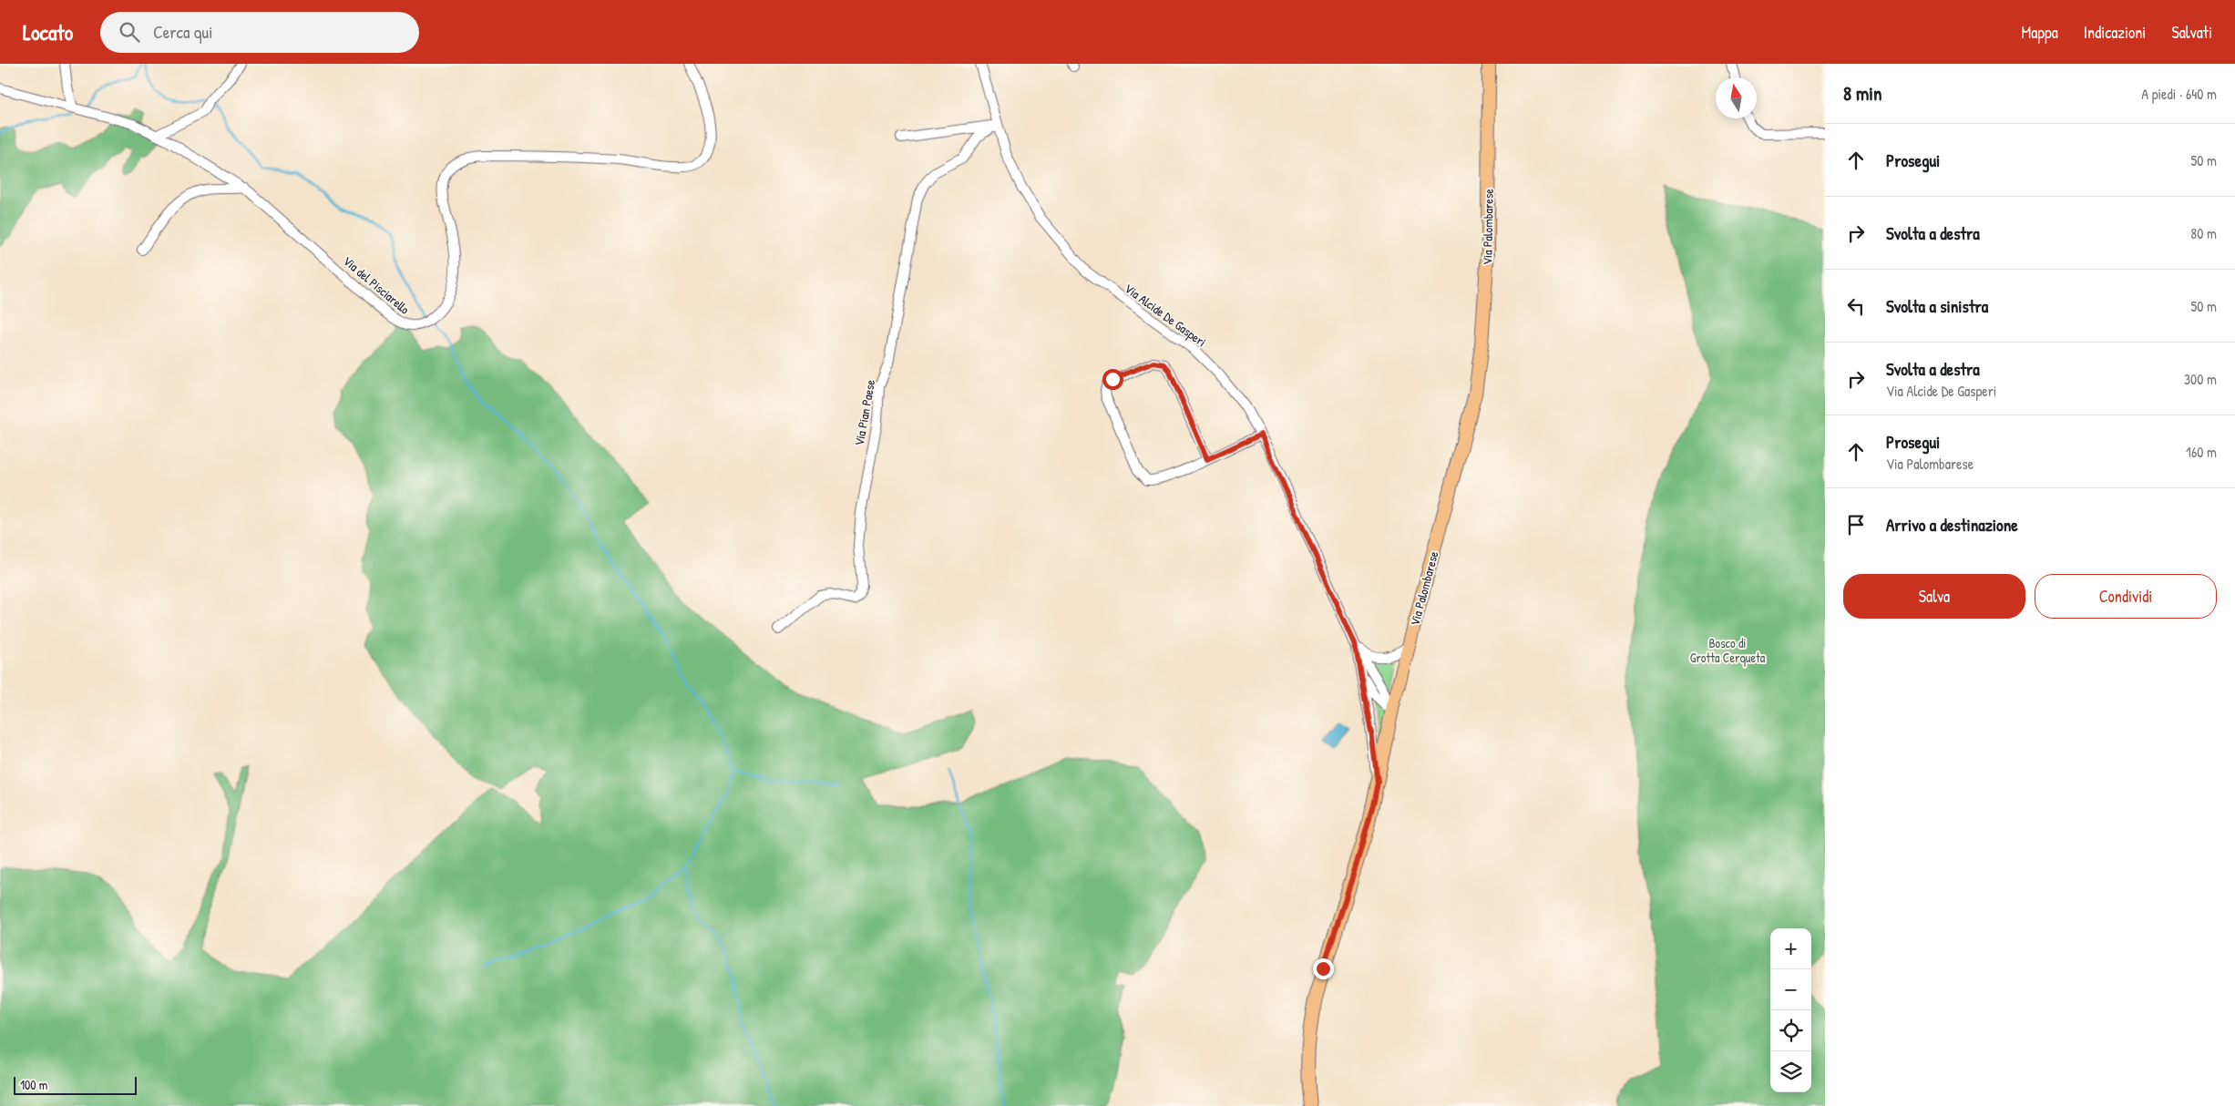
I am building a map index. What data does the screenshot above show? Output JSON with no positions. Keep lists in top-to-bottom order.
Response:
{
  "streets": {
    "main road": ["Via Palombarese"],
    "street": ["Via del Pisciarello", "Via Alcide De Gasperi", "Via Pian Paese"]
  },
  "crossings": [
    ["Via Palombarese", "Via Alcide De Gasperi"],
    ["Via Alcide De Gasperi", "Via Pian Paese"]
  ],
  "parks": ["Bosco di Grotta Cerqueta"],
  "scale_bar": "100 m",
  "north": "top",
  "page": {
    "header": "Locato",
    "search": "Cerca qui",
    "nav": ["Mappa", "Indicazioni", "Salvati"],
    "heading": ["8 min", "A piedi · 640 m"],
    "list": [
      ["Prosegui", "50 m"],
      ["Svolta a destra", "80 m"],
      ["Svolta a sinistra", "50 m"],
      ["Svolta a destra", "Via Alcide De Gasperi", "300 m"],
      ["Prosegui", "Via Palombarese", "160 m"],
      "Arrivo a destinazione"
    ],
    "buttons": ["Salva", "Condividi"],
    "map_buttons": ["+", "−"],
    "scale": "100 m"
  }
}
